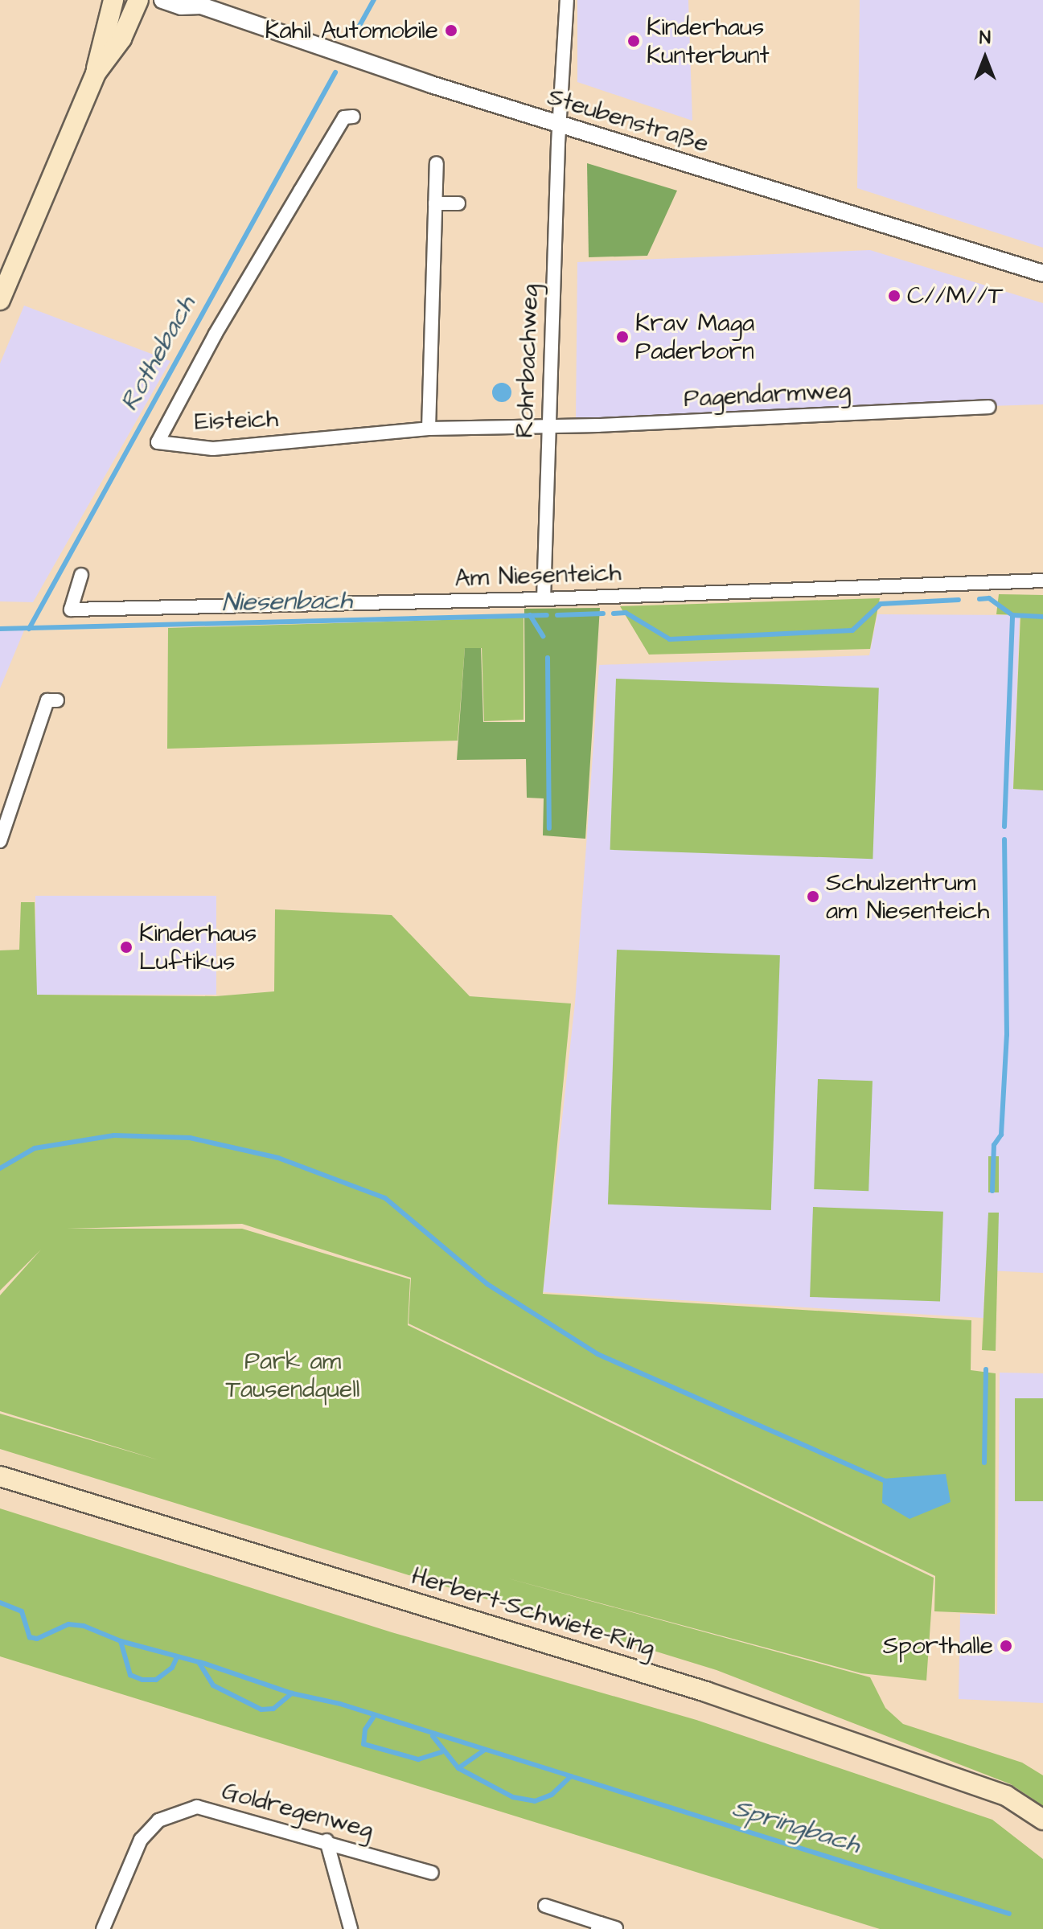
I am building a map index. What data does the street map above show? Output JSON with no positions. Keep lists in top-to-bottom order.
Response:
{
  "streets": {
    "main road": ["Herbert-Schwiete-Ring"],
    "street": [
      "Steubenstraße",
      "Rohrbachweg",
      "Pagendarmweg",
      "Eisteich",
      "Am Niesenteich",
      "Goldregenweg"
    ]
  },
  "crossings": [
    ["Steubenstraße", "Rohrbachweg"],
    ["Rohrbachweg", "Pagendarmweg"],
    ["Rohrbachweg", "Eisteich"],
    ["Rohrbachweg", "Am Niesenteich"],
    ["Pagendarmweg", "Eisteich"]
  ],
  "water": ["Rothebach", "Niesenbach", "Springbach"],
  "parks": ["Park am Tausendquell"],
  "places": [
    "Kahil Automobile",
    "Kinderhaus Kunterbunt",
    "C//M//T",
    "Krav Maga Paderborn",
    "Schulzentrum am Niesenteich",
    "Kinderhaus Luftikus",
    "Sporthalle"
  ],
  "north": "top"
}
